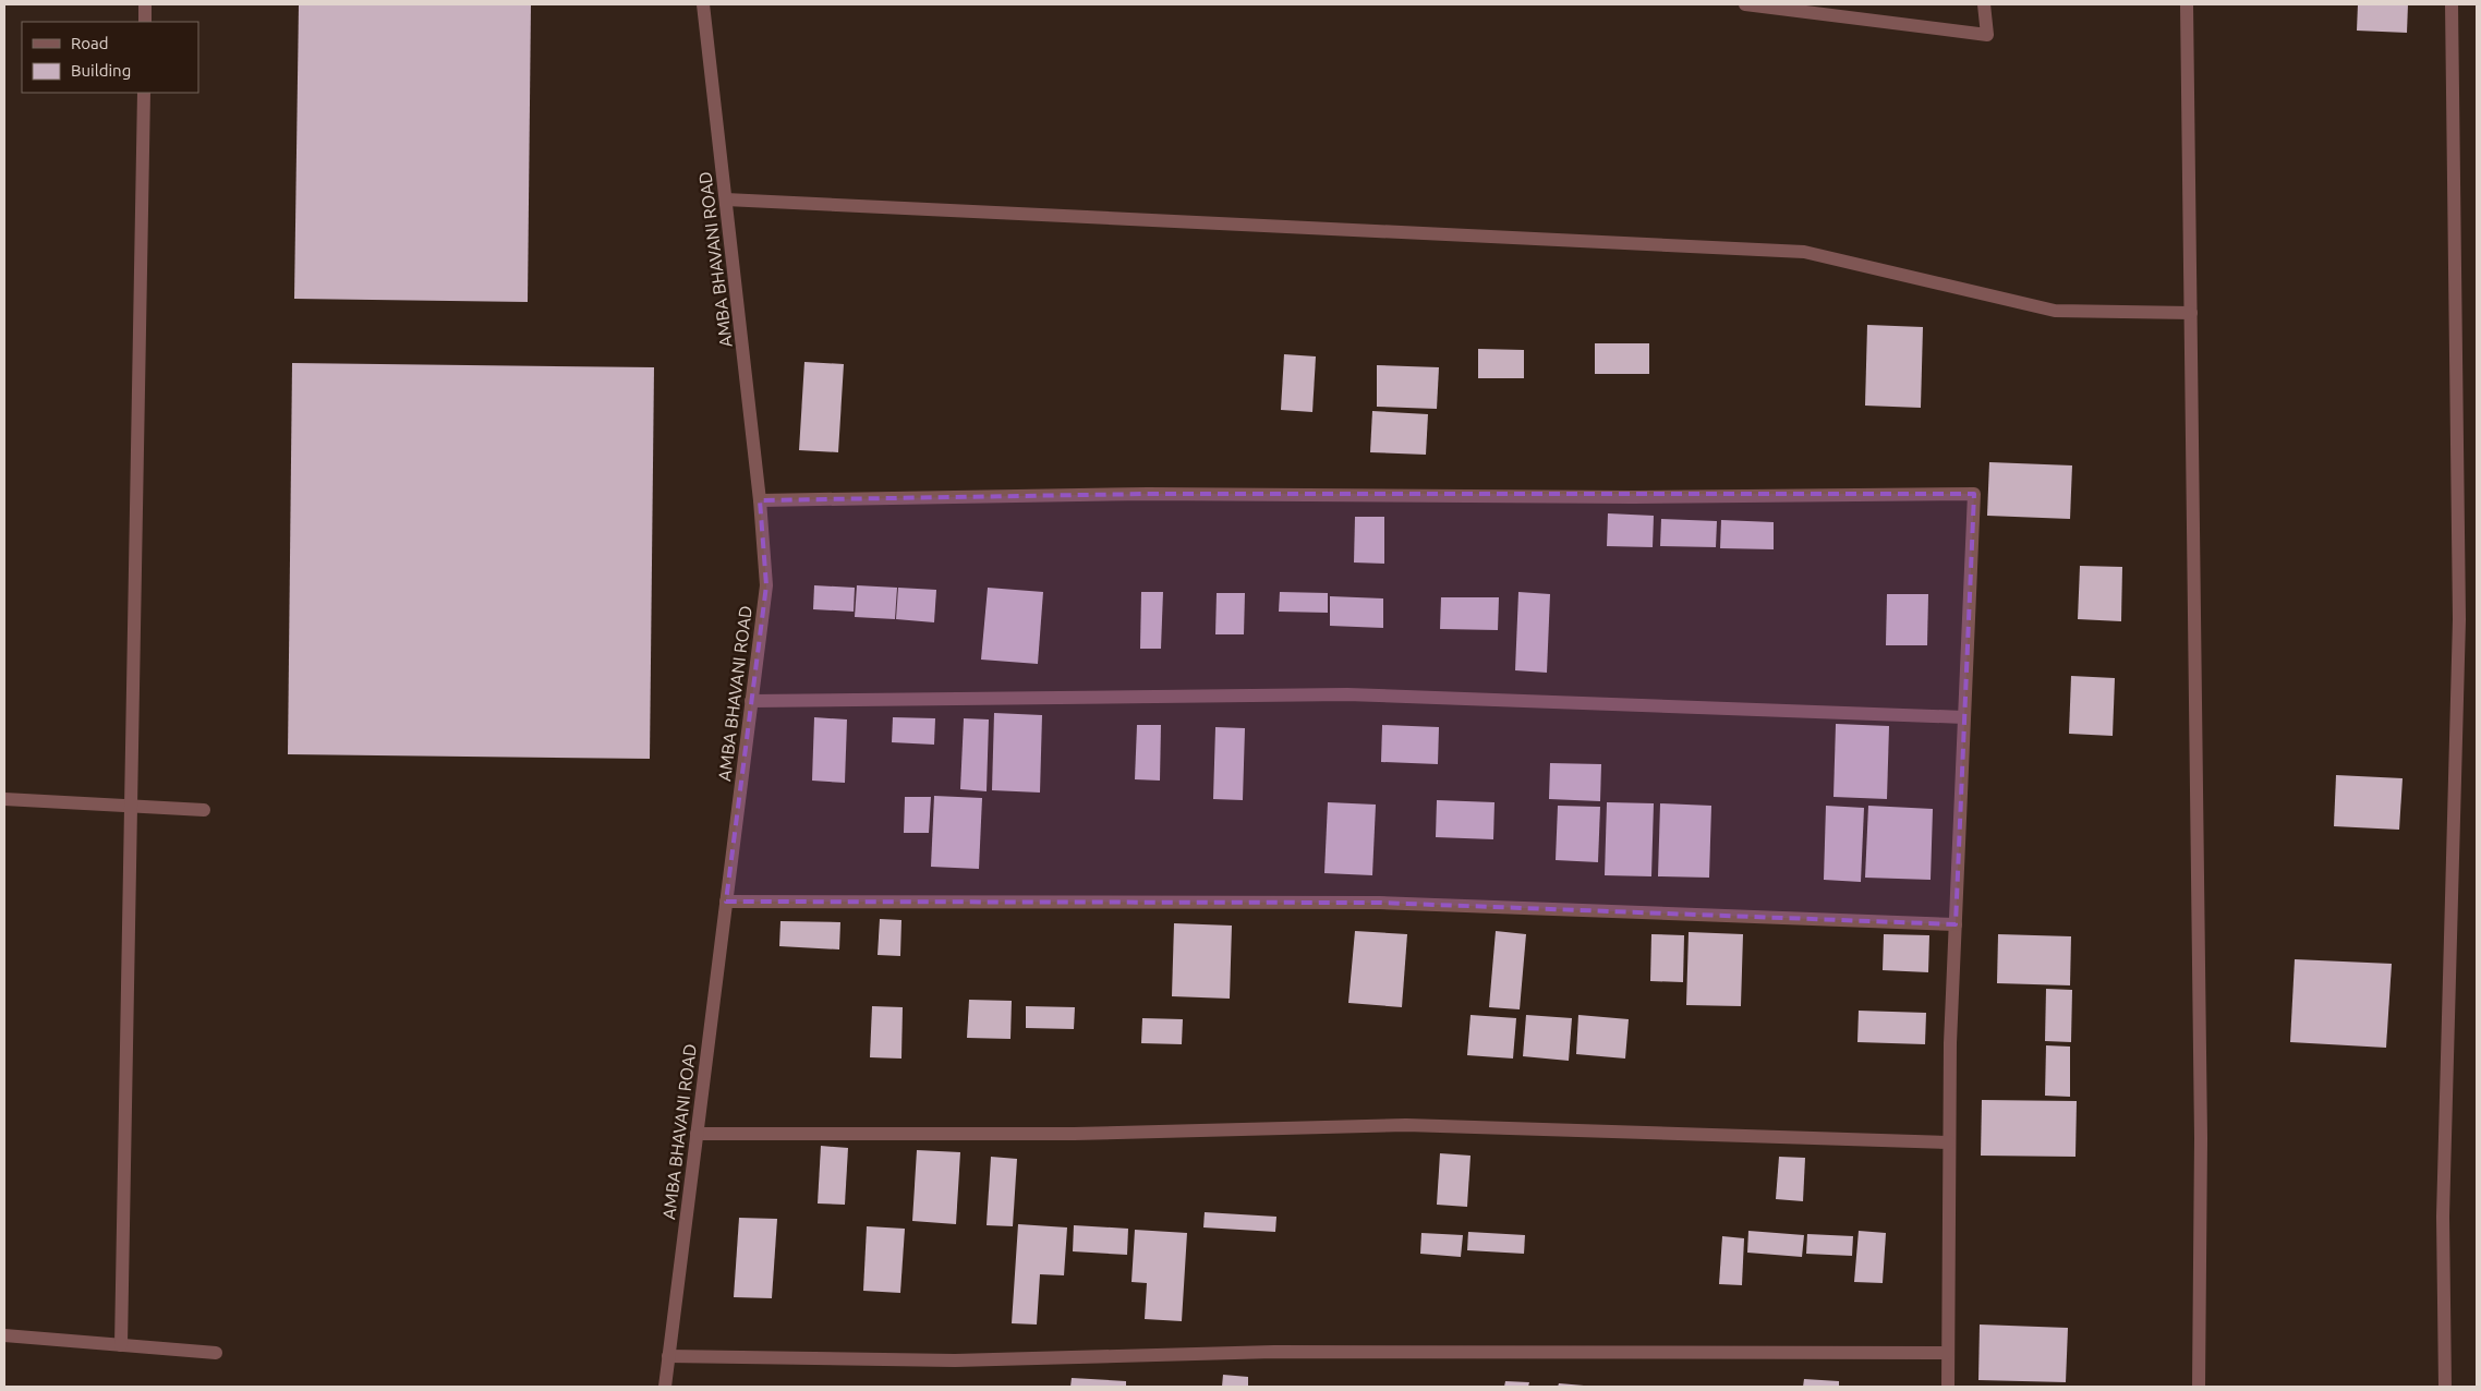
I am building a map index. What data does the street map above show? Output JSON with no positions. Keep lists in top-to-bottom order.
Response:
{
  "streets": {
    "street": ["AMBA BHAVANI ROAD"]
  },
  "legend": ["Road", "Building"]
}
